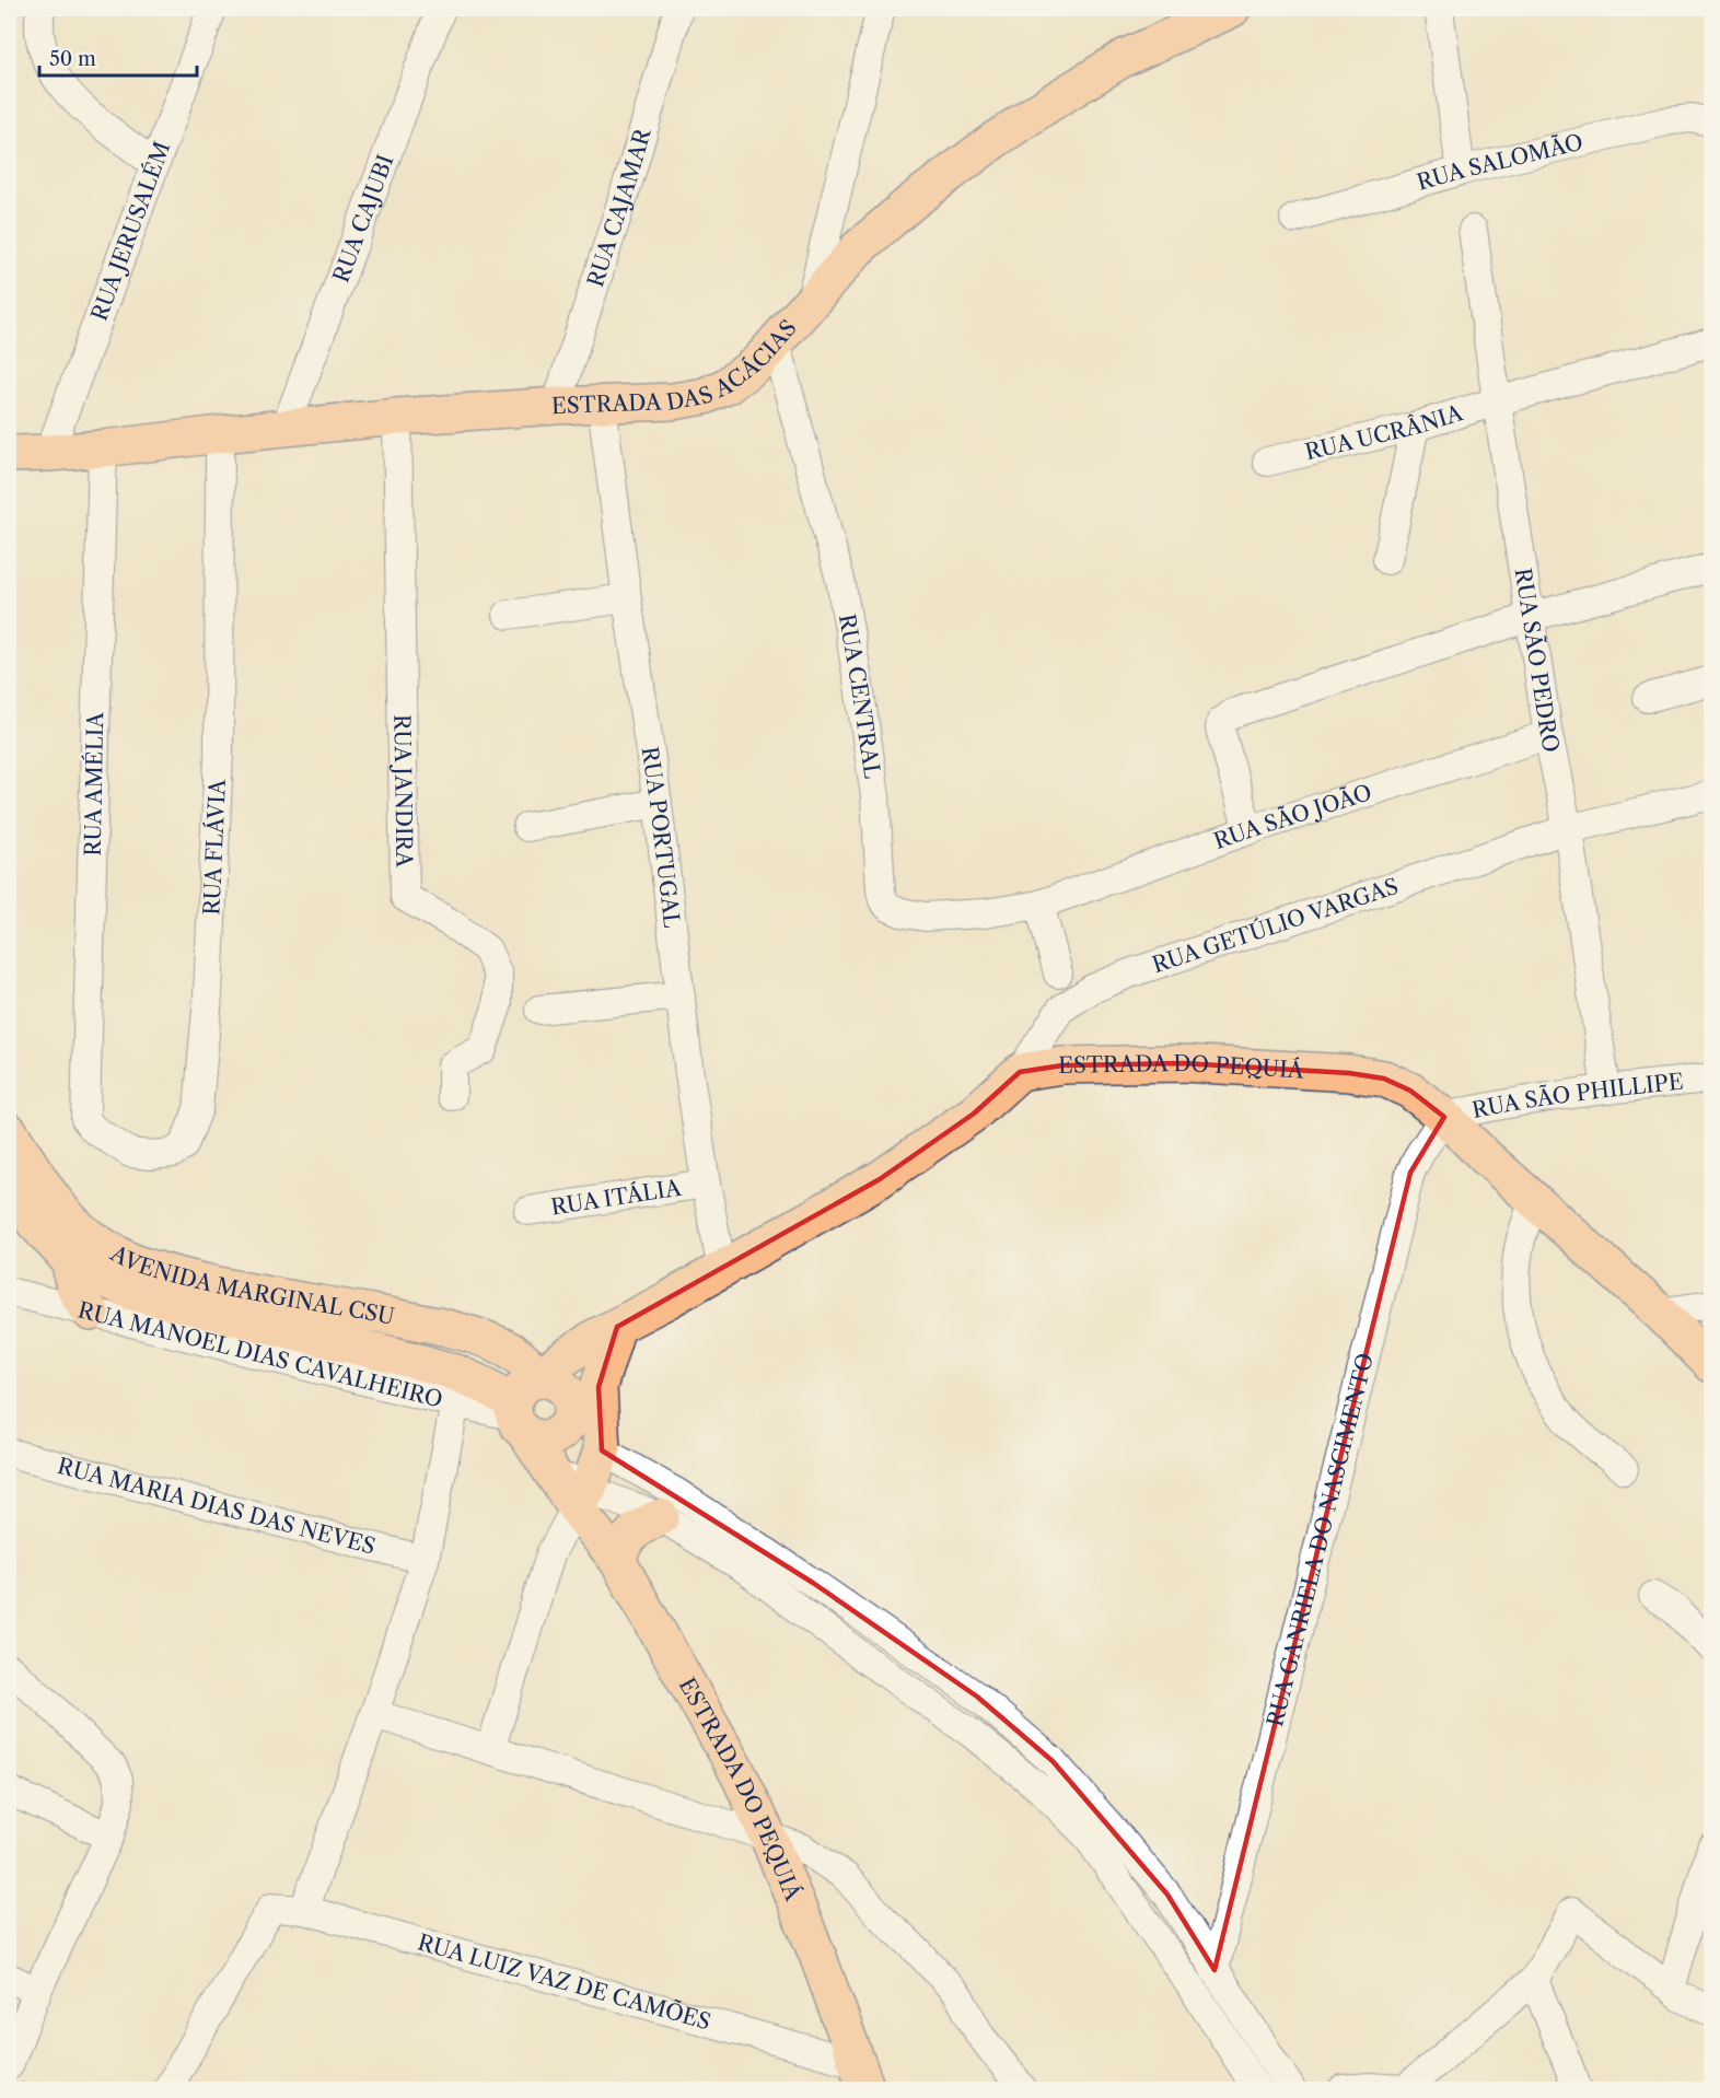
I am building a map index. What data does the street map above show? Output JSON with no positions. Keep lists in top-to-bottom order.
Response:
{
  "streets": {
    "main road": ["ESTRADA DAS ACÁCIAS", "ESTRADA DO PEQUIÁ", "AVENIDA MARGINAL CSU"],
    "street": [
      "RUA SALOMÃO",
      "RUA CAJAMAR",
      "RUA CAJUBI",
      "RUA JERUSALÉM",
      "RUA UCRÂNIA",
      "RUA SÃO PEDRO",
      "RUA CENTRAL",
      "RUA AMÉLIA",
      "RUA JANDIRA",
      "RUA SÃO JOÃO",
      "RUA PORTUGAL",
      "RUA FLÁVIA",
      "RUA GETÚLIO VARGAS",
      "RUA SÃO PHILLIPE",
      "RUA ITÁLIA",
      "RUA MANOEL DIAS CAVALHEIRO",
      "RUA MARIA DIAS DAS NEVES",
      "RUA GANRIELA DO NASCIMENTO",
      "RUA LUIZ VAZ DE CAMÕES"
    ]
  },
  "crossings": [
    ["RUA CAJAMAR", "ESTRADA DAS ACÁCIAS"],
    ["RUA CAJUBI", "ESTRADA DAS ACÁCIAS"],
    ["RUA JERUSALÉM", "ESTRADA DAS ACÁCIAS"],
    ["ESTRADA DAS ACÁCIAS", "RUA CENTRAL"],
    ["ESTRADA DAS ACÁCIAS", "RUA AMÉLIA"],
    ["ESTRADA DAS ACÁCIAS", "RUA JANDIRA"],
    ["ESTRADA DAS ACÁCIAS", "RUA PORTUGAL"],
    ["ESTRADA DAS ACÁCIAS", "RUA FLÁVIA"],
    ["RUA UCRÂNIA", "RUA SÃO PEDRO"],
    ["RUA SÃO PEDRO", "RUA SÃO JOÃO"],
    ["RUA SÃO PEDRO", "RUA GETÚLIO VARGAS"],
    ["RUA SÃO PEDRO", "RUA SÃO PHILLIPE"],
    ["RUA CENTRAL", "RUA SÃO JOÃO"],
    ["RUA AMÉLIA", "RUA FLÁVIA"],
    ["RUA PORTUGAL", "RUA ITÁLIA"],
    ["RUA GETÚLIO VARGAS", "ESTRADA DO PEQUIÁ"],
    ["ESTRADA DO PEQUIÁ", "RUA SÃO PHILLIPE"],
    ["ESTRADA DO PEQUIÁ", "AVENIDA MARGINAL CSU"],
    ["ESTRADA DO PEQUIÁ", "RUA MANOEL DIAS CAVALHEIRO"],
    ["ESTRADA DO PEQUIÁ", "RUA GANRIELA DO NASCIMENTO"],
    ["ESTRADA DO PEQUIÁ", "RUA LUIZ VAZ DE CAMÕES"],
    ["RUA SÃO PHILLIPE", "RUA GANRIELA DO NASCIMENTO"],
    ["AVENIDA MARGINAL CSU", "RUA MANOEL DIAS CAVALHEIRO"]
  ],
  "scale_bar": "50 m"
}
